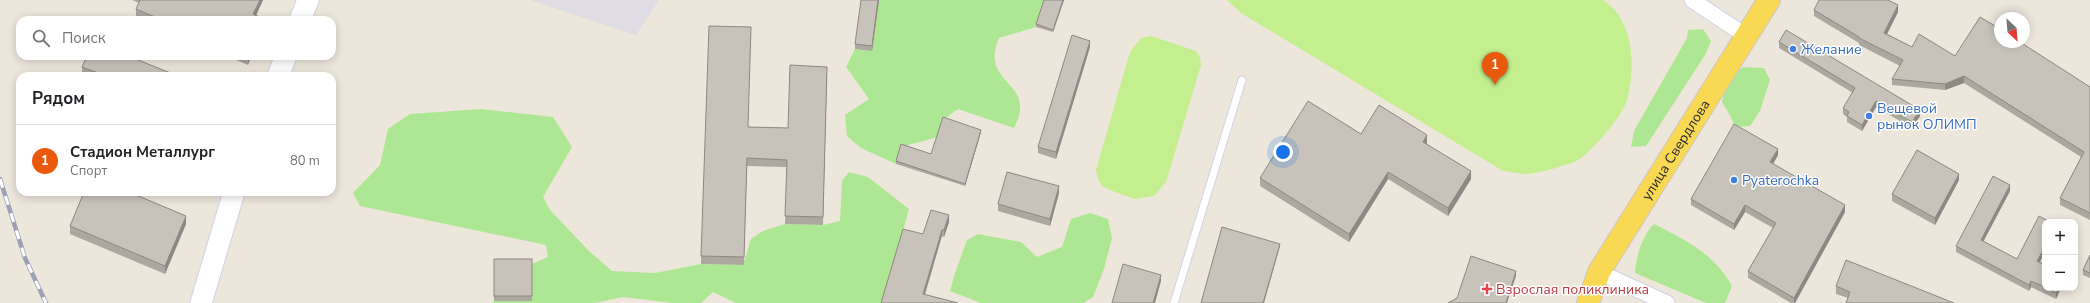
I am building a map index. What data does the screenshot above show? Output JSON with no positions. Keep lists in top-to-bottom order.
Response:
{
  "streets": {
    "main road": ["улица Свердлова"]
  },
  "places": {
    "other": ["Желание", "Вещевой рынок ОЛИМП", "Pyaterochka"],
    "health": ["Взрослая поликлиника"]
  },
  "north": "bottom right",
  "page": {
    "search": "Поиск",
    "pins": "1",
    "heading": "Рядом",
    "list": [
      {
        "mark": "1",
        "name": "Стадион Металлург",
        "note": "Спорт",
        "value": "80 m"
      }
    ],
    "map_buttons": ["+", "−"]
  }
}
